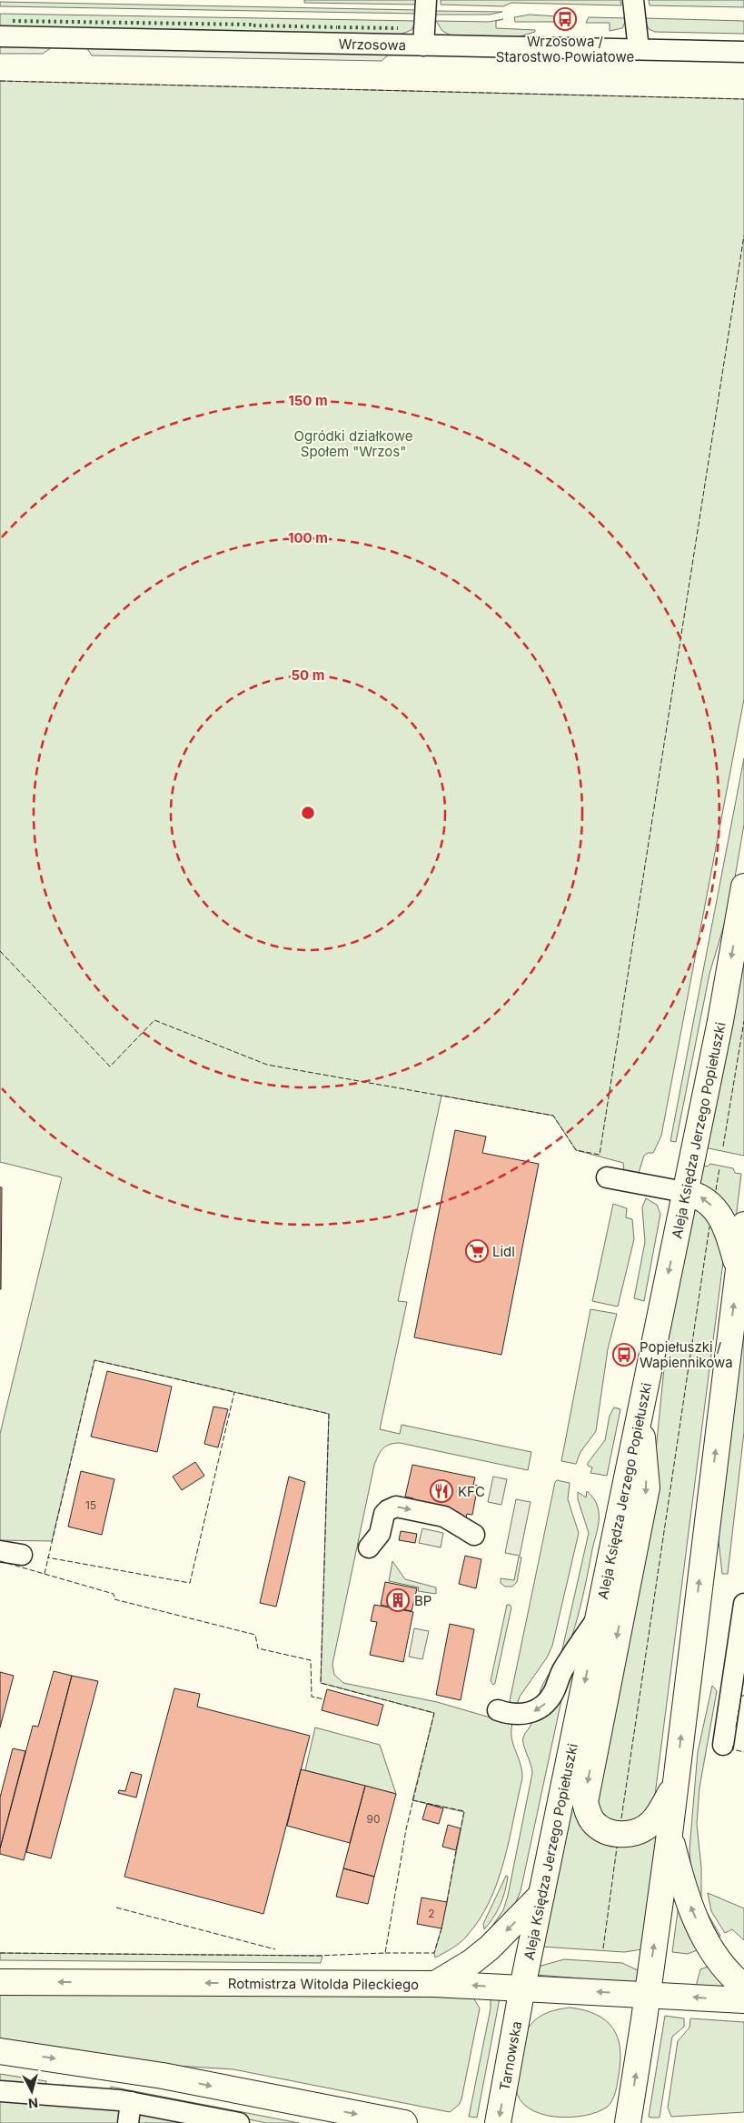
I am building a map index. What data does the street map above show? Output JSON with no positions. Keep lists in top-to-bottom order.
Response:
{
  "streets": {
    "main road": ["Aleja Księdza Jerzego Popiełuszki", "Rotmistrza Witolda Pileckiego", "Tarnowska"],
    "street": ["Wrzosowa"]
  },
  "crossings": [
    ["Aleja Księdza Jerzego Popiełuszki", "Rotmistrza Witolda Pileckiego"],
    ["Aleja Księdza Jerzego Popiełuszki", "Tarnowska"],
    ["Rotmistrza Witolda Pileckiego", "Tarnowska"]
  ],
  "parks": ["Ogródki działkowe Społem \"Wrzos\""],
  "places": {
    "bus stop": ["Wrzosowa / Starostwo Powiatowe", "Popiełuszki / Wapiennikowa"],
    "supermarket": ["Lidl"],
    "restaurant": ["KFC"],
    "building": ["BP"]
  },
  "house_numbers": ["15", "90", "2"],
  "north": "bottom",
  "rings": ["150 m", "100 m", "50 m"]
}
